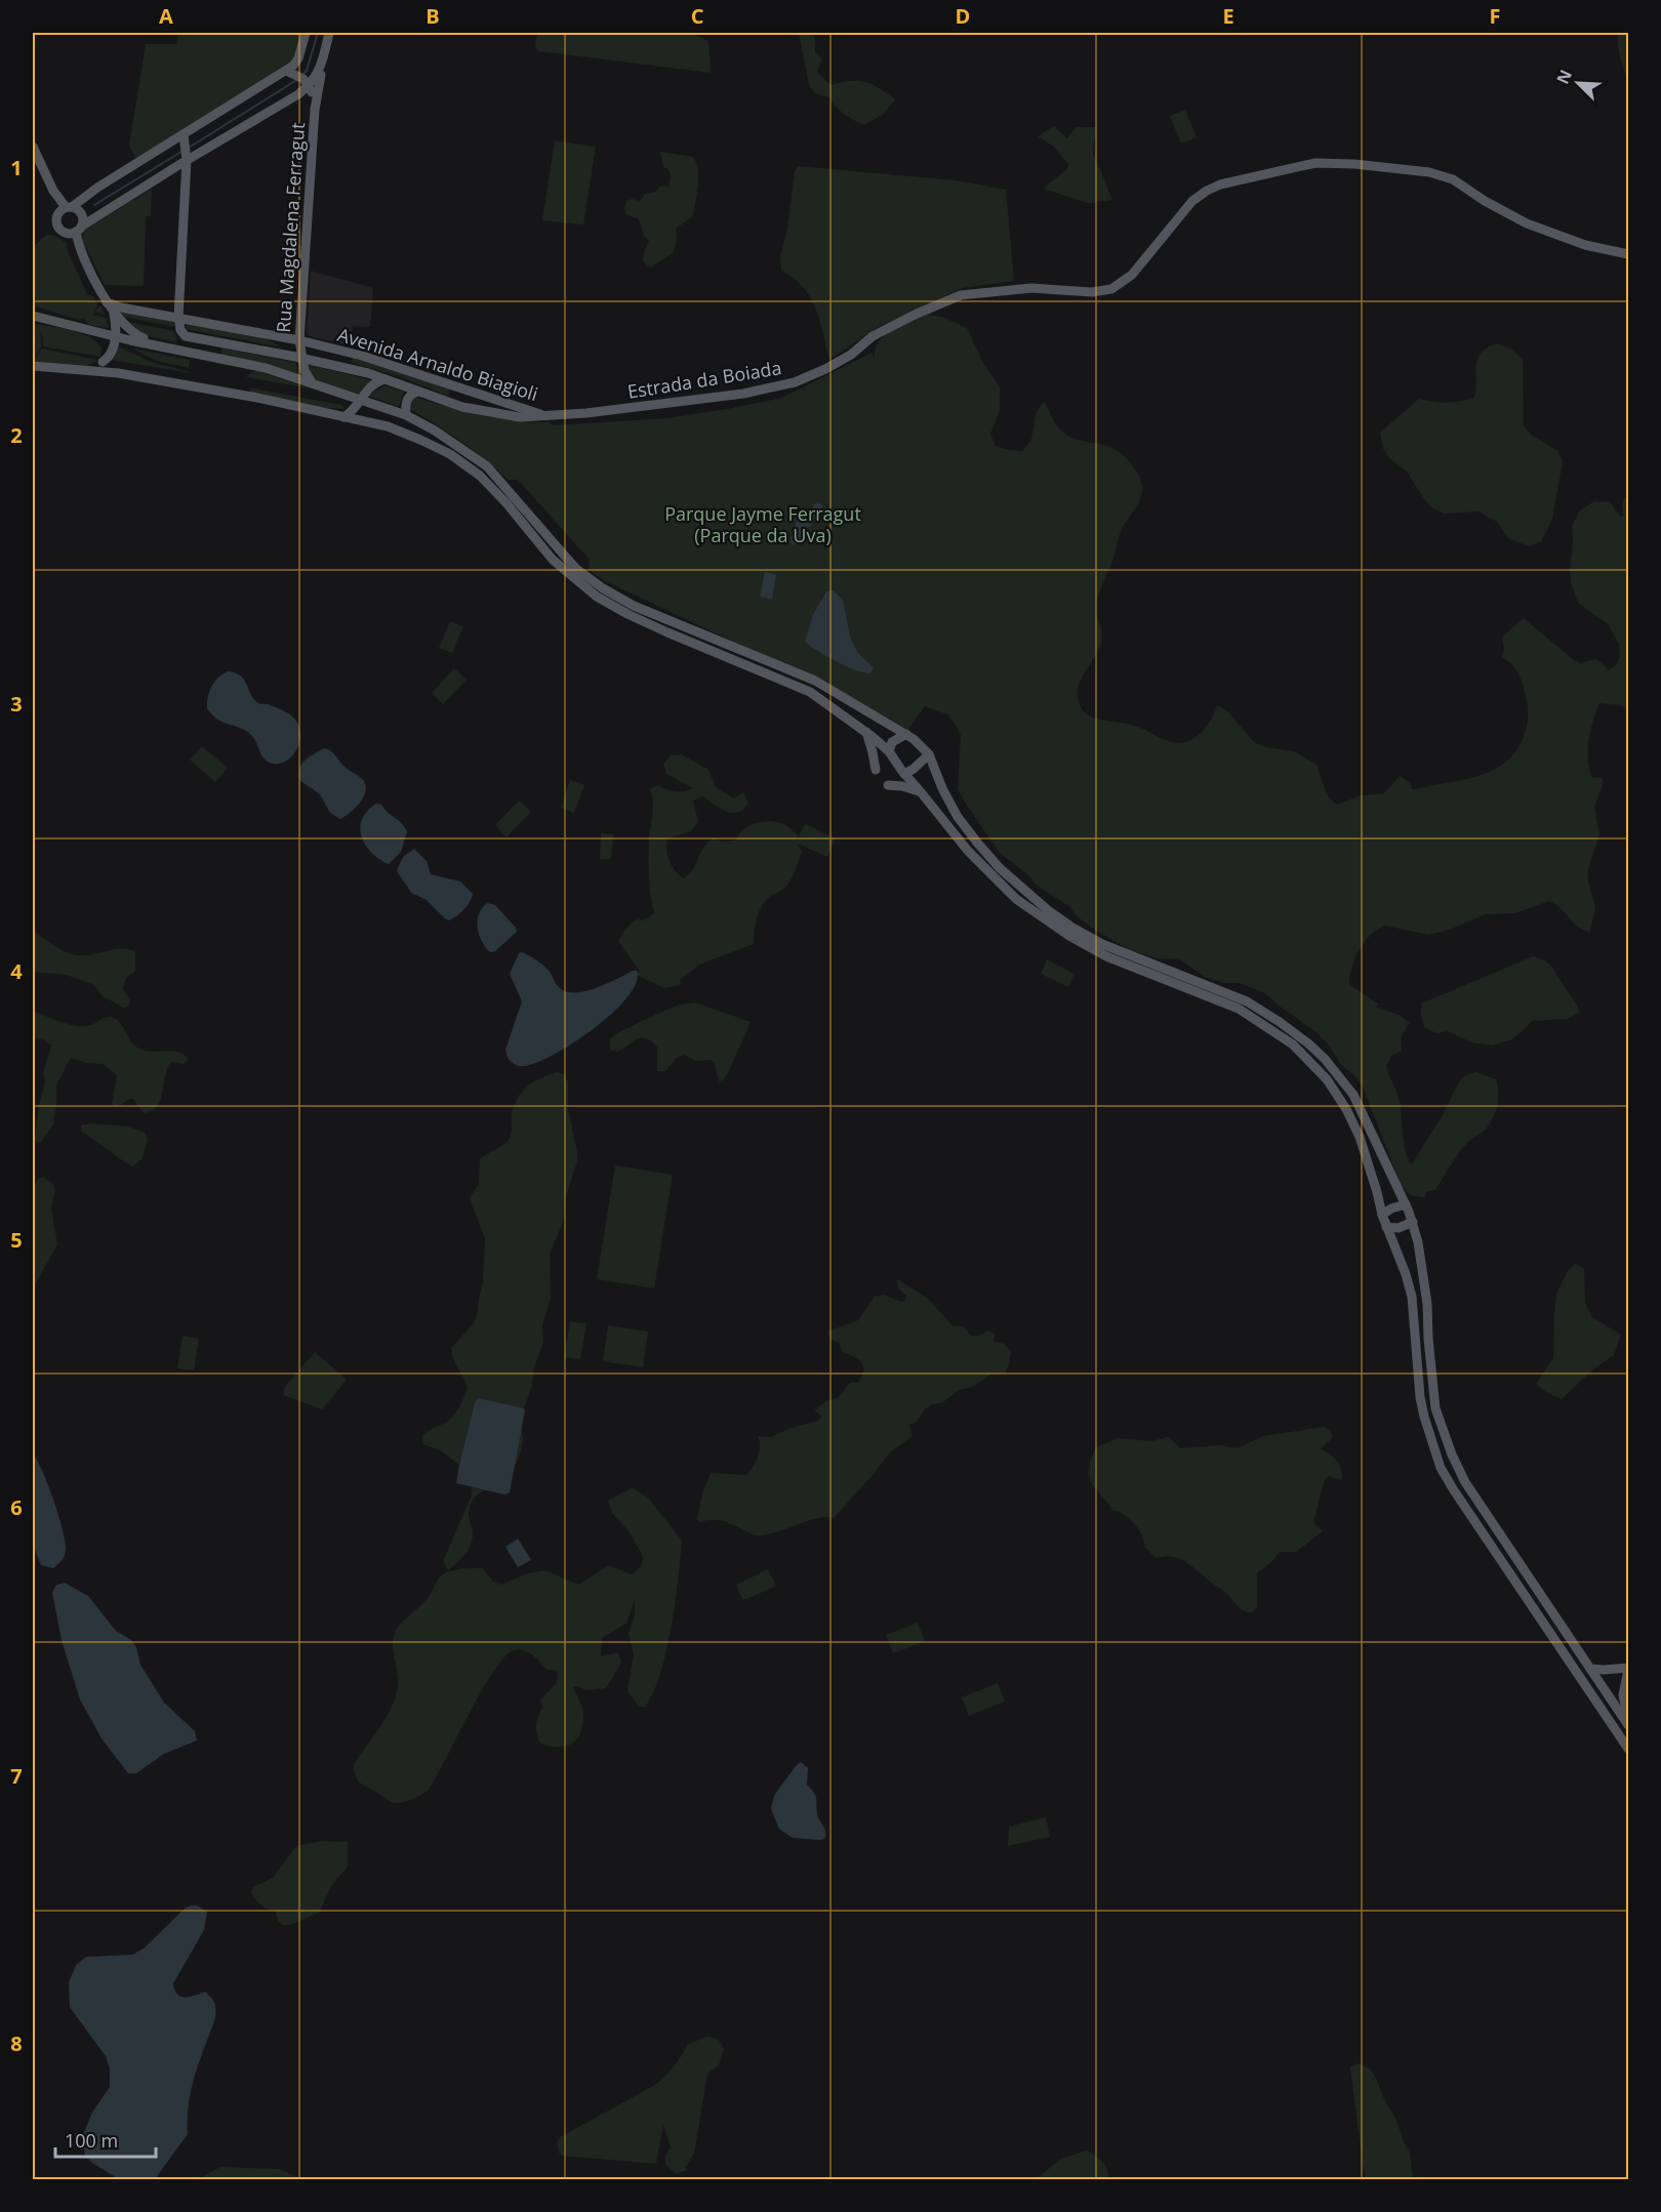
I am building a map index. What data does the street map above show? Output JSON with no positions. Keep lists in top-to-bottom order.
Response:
{
  "streets": {
    "main road": ["Rua Magdalena Ferragut", "Avenida Arnaldo Biagioli", "Estrada da Boiada"]
  },
  "crossings": [
    ["Rua Magdalena Ferragut", "Avenida Arnaldo Biagioli"],
    ["Avenida Arnaldo Biagioli", "Estrada da Boiada"]
  ],
  "parks": ["Parque Jayme Ferragut (Parque da Uva)"],
  "scale_bar": "100 m",
  "north": "top left",
  "grid": {
    "columns": [
      "A",
      "B",
      "C",
      "D",
      "E",
      "F"
    ],
    "rows": [
      "1",
      "2",
      "3",
      "4",
      "5",
      "6",
      "7",
      "8"
    ]
  }
}
